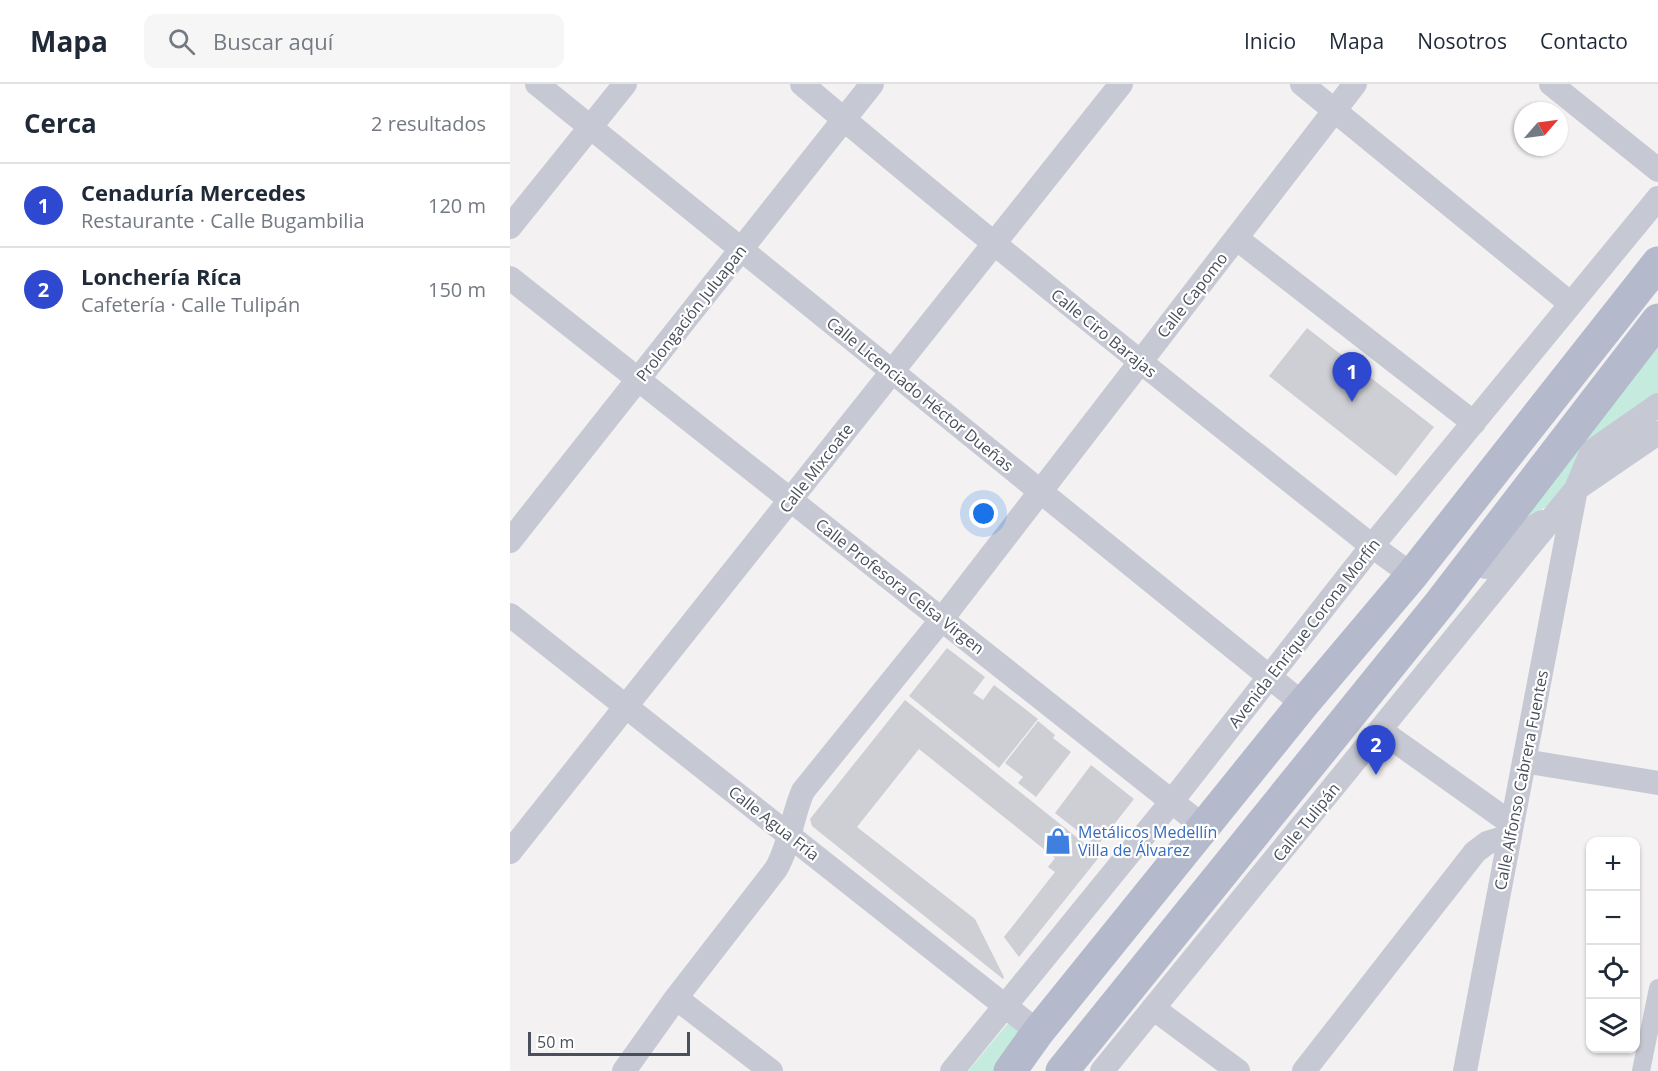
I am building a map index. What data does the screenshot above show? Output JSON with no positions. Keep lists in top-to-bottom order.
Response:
{
  "streets": {
    "street": [
      "Calle Capomo",
      "Prolongación Juluapan",
      "Calle Ciro Barajas",
      "Calle Licenciado Héctor Dueñas",
      "Calle Mixcoate",
      "Calle Profesora Celsa Virgen",
      "Avenida Enrique Corona Morfín",
      "Calle Alfonso Cabrera Fuentes",
      "Calle Tulipán",
      "Calle Agua Fría"
    ]
  },
  "crossings": [
    ["Calle Capomo", "Calle Ciro Barajas"],
    ["Calle Capomo", "Calle Licenciado Héctor Dueñas"],
    ["Calle Capomo", "Calle Profesora Celsa Virgen"],
    ["Calle Capomo", "Calle Agua Fría"],
    ["Prolongación Juluapan", "Calle Ciro Barajas"],
    ["Prolongación Juluapan", "Calle Licenciado Héctor Dueñas"],
    ["Prolongación Juluapan", "Calle Profesora Celsa Virgen"],
    ["Calle Ciro Barajas", "Calle Mixcoate"],
    ["Calle Ciro Barajas", "Avenida Enrique Corona Morfín"],
    ["Calle Licenciado Héctor Dueñas", "Calle Mixcoate"],
    ["Calle Licenciado Héctor Dueñas", "Avenida Enrique Corona Morfín"],
    ["Calle Mixcoate", "Calle Profesora Celsa Virgen"],
    ["Calle Mixcoate", "Calle Agua Fría"],
    ["Calle Profesora Celsa Virgen", "Avenida Enrique Corona Morfín"],
    ["Avenida Enrique Corona Morfín", "Calle Agua Fría"],
    ["Calle Alfonso Cabrera Fuentes", "Calle Tulipán"]
  ],
  "places": {
    "shop": ["Metálicos Medellín Villa de Álvarez"]
  },
  "scale_bar": "50 m",
  "north": "top right",
  "page": {
    "header": "Mapa",
    "search": "Buscar aquí",
    "nav": [
      "Inicio",
      "Mapa",
      "Nosotros",
      "Contacto"
    ],
    "heading": ["Cerca", "2 resultados"],
    "list": [
      {
        "mark": "1",
        "name": "Cenaduría Mercedes",
        "note": "Restaurante · Calle Bugambilia",
        "value": "120 m"
      },
      {
        "mark": "2",
        "name": "Lonchería Ríca",
        "note": "Cafetería · Calle Tulipán",
        "value": "150 m"
      }
    ],
    "pins": ["1", "2"],
    "map_buttons": ["+", "−"],
    "scale": "50 m"
  }
}
